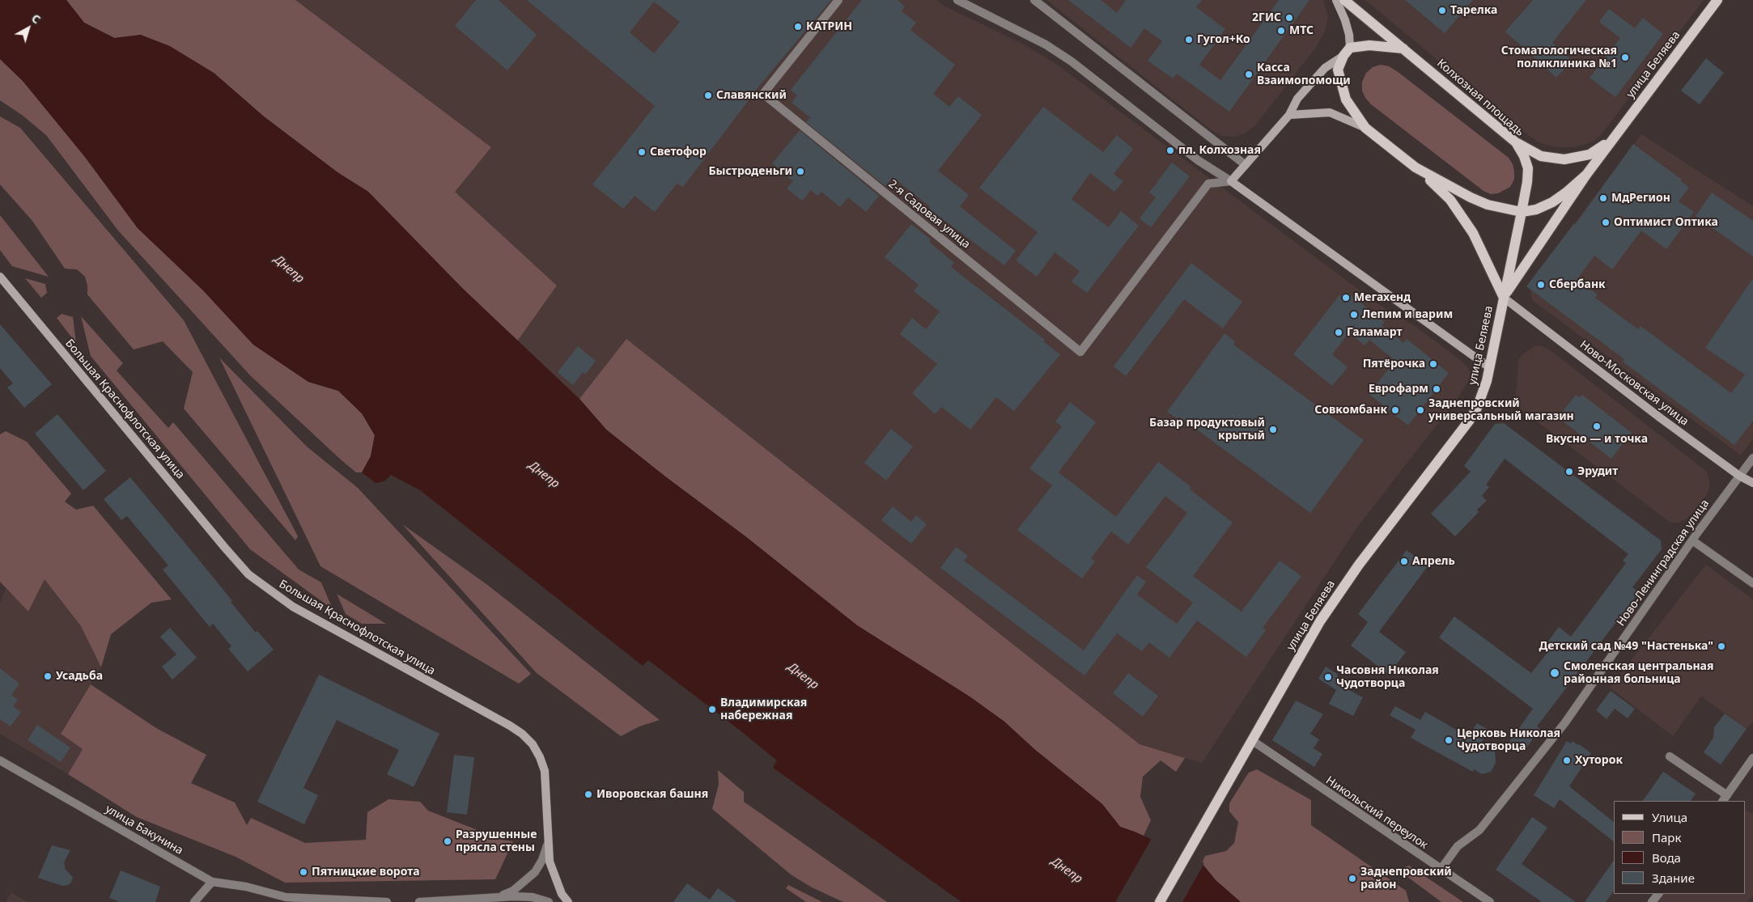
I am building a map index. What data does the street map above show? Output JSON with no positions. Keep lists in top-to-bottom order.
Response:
{
  "streets": {
    "main road": [
      "улица Беляева",
      "Колхозная площадь",
      "Ново-Московская улица",
      "Большая Краснофлотская улица"
    ],
    "street": [
      "2-я Садовая улица",
      "Ново-Ленинградская улица",
      "Никольский переулок",
      "улица Бакунина"
    ]
  },
  "crossings": [
    ["улица Беляева", "Колхозная площадь"],
    ["улица Беляева", "Ново-Московская улица"],
    ["улица Беляева", "Никольский переулок"],
    ["Колхозная площадь", "Ново-Московская улица"],
    ["Ново-Московская улица", "Ново-Ленинградская улица"],
    ["Ново-Ленинградская улица", "Никольский переулок"]
  ],
  "water": ["Днепр"],
  "places": [
    "Тарелка",
    "2ГИС",
    "КАТРИН",
    "МТС",
    "Гугол+Ко",
    "Стоматологическая поликлиника №1",
    "Касса Взаимопомощи",
    "Славянский",
    "пл. Колхозная",
    "Светофор",
    "Быстроденьги",
    "МдРегион",
    "Оптимист Оптика",
    "Сбербанк",
    "Мегахенд",
    "Лепим и варим",
    "Галамарт",
    "Пятёрочка",
    "Еврофарм",
    "Совкомбанк",
    "Заднепровский универсальный магазин",
    "Вкусно — и точка",
    "Базар продуктовый крытый",
    "Эрудит",
    "Апрель",
    "Детский сад №49 \"Настенька\"",
    "Смоленская центральная районная больница",
    "Усадьба",
    "Часовня Николая Чудотворца",
    "Владимирская набережная",
    "Церковь Николая Чудотворца",
    "Хуторок",
    "Иворовская башня",
    "Разрушенные прясла стены",
    "Пятницкие ворота",
    "Заднепровский район"
  ],
  "legend": [
    "Улица",
    "Парк",
    "Вода",
    "Здание"
  ],
  "north": "top right"
}
